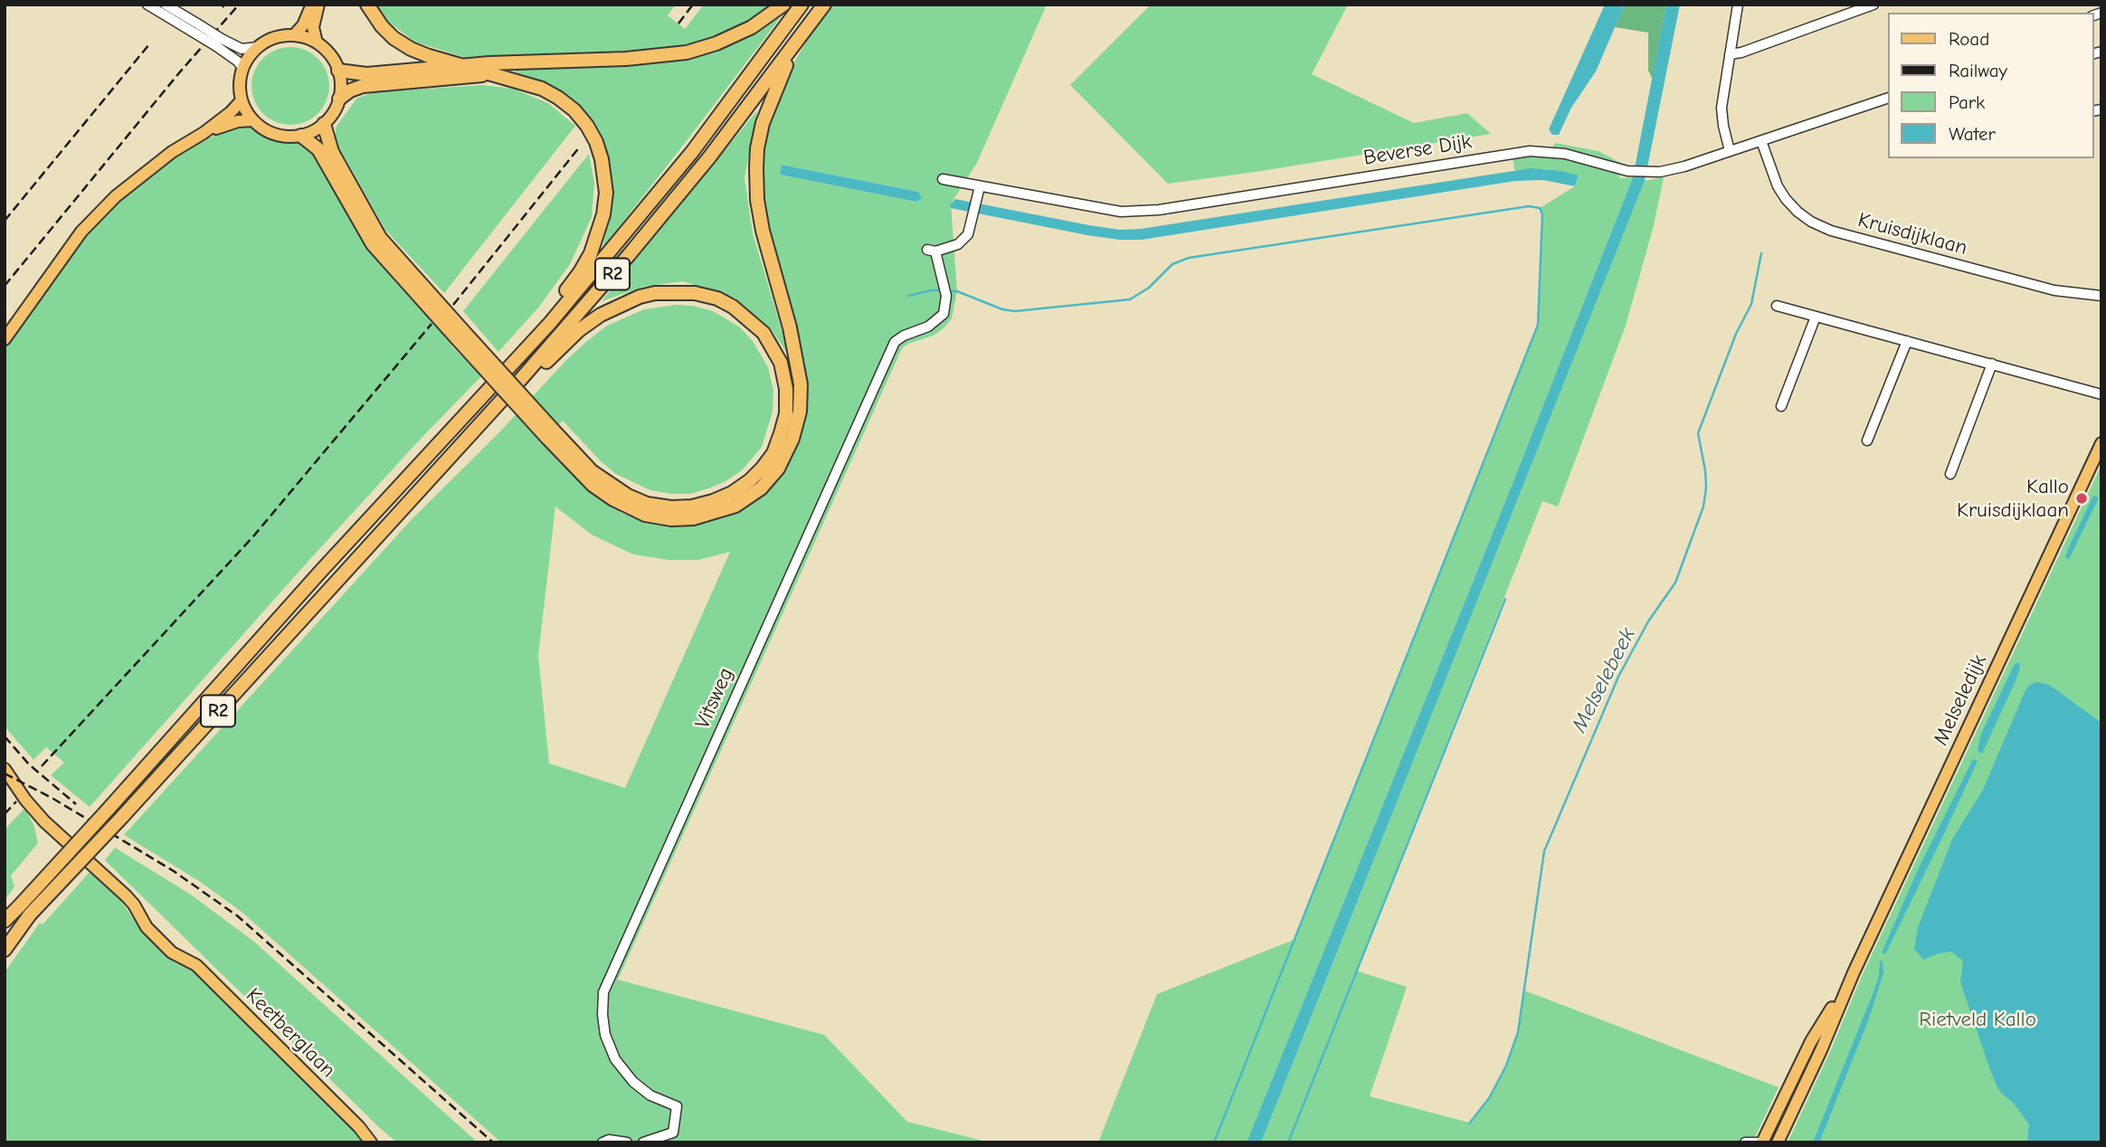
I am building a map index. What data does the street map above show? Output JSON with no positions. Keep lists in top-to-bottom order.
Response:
{
  "streets": {
    "highway": ["R2"],
    "main road": ["Melseledijk", "Keetberglaan"],
    "street": ["Beverse Dijk", "Kruisdijklaan", "Vitsweg"]
  },
  "crossings": [
    ["Beverse Dijk", "Kruisdijklaan"],
    ["Beverse Dijk", "Vitsweg"]
  ],
  "water": ["Melselebeek"],
  "parks": ["Rietveld Kallo"],
  "places": ["Kallo Kruisdijklaan"],
  "legend": [
    "Road",
    "Railway",
    "Park",
    "Water"
  ]
}
